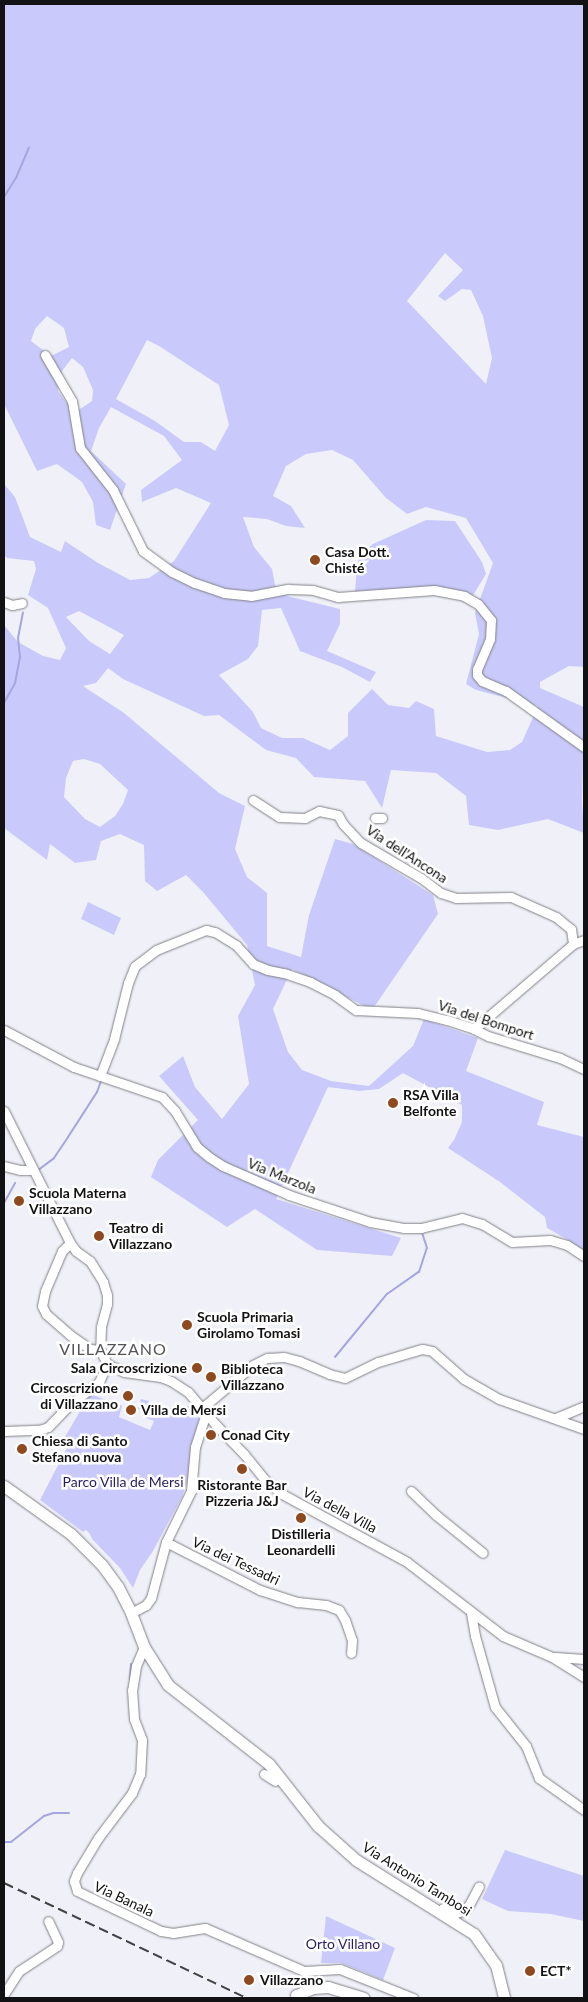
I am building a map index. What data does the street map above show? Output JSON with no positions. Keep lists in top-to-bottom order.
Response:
{
  "streets": {
    "main road": ["Via Antonio Tambosi"],
    "street": [
      "Via dell'Ancona",
      "Via del Bomport",
      "Via Marzola",
      "Via della Villa",
      "Via dei Tessadri",
      "Via Banala"
    ]
  },
  "crossings": [
    ["Via del Bomport", "Via Marzola"],
    ["Via Antonio Tambosi", "Via Banala"]
  ],
  "districts": ["VILLAZZANO"],
  "parks": ["Parco Villa de Mersi", "Orto Villano"],
  "places": [
    "Casa Dott. Chisté",
    "RSA Villa Belfonte",
    "Scuola Materna Villazzano",
    "Teatro di Villazzano",
    "Scuola Primaria Girolamo Tomasi",
    "Sala Circoscrizione",
    "Biblioteca Villazzano",
    "Circoscrizione di Villazzano",
    "Villa de Mersi",
    "Conad City",
    "Chiesa di Santo Stefano nuova",
    "Ristorante Bar Pizzeria J&J",
    "Distilleria Leonardelli",
    "ECT*",
    "Villazzano"
  ]
}
